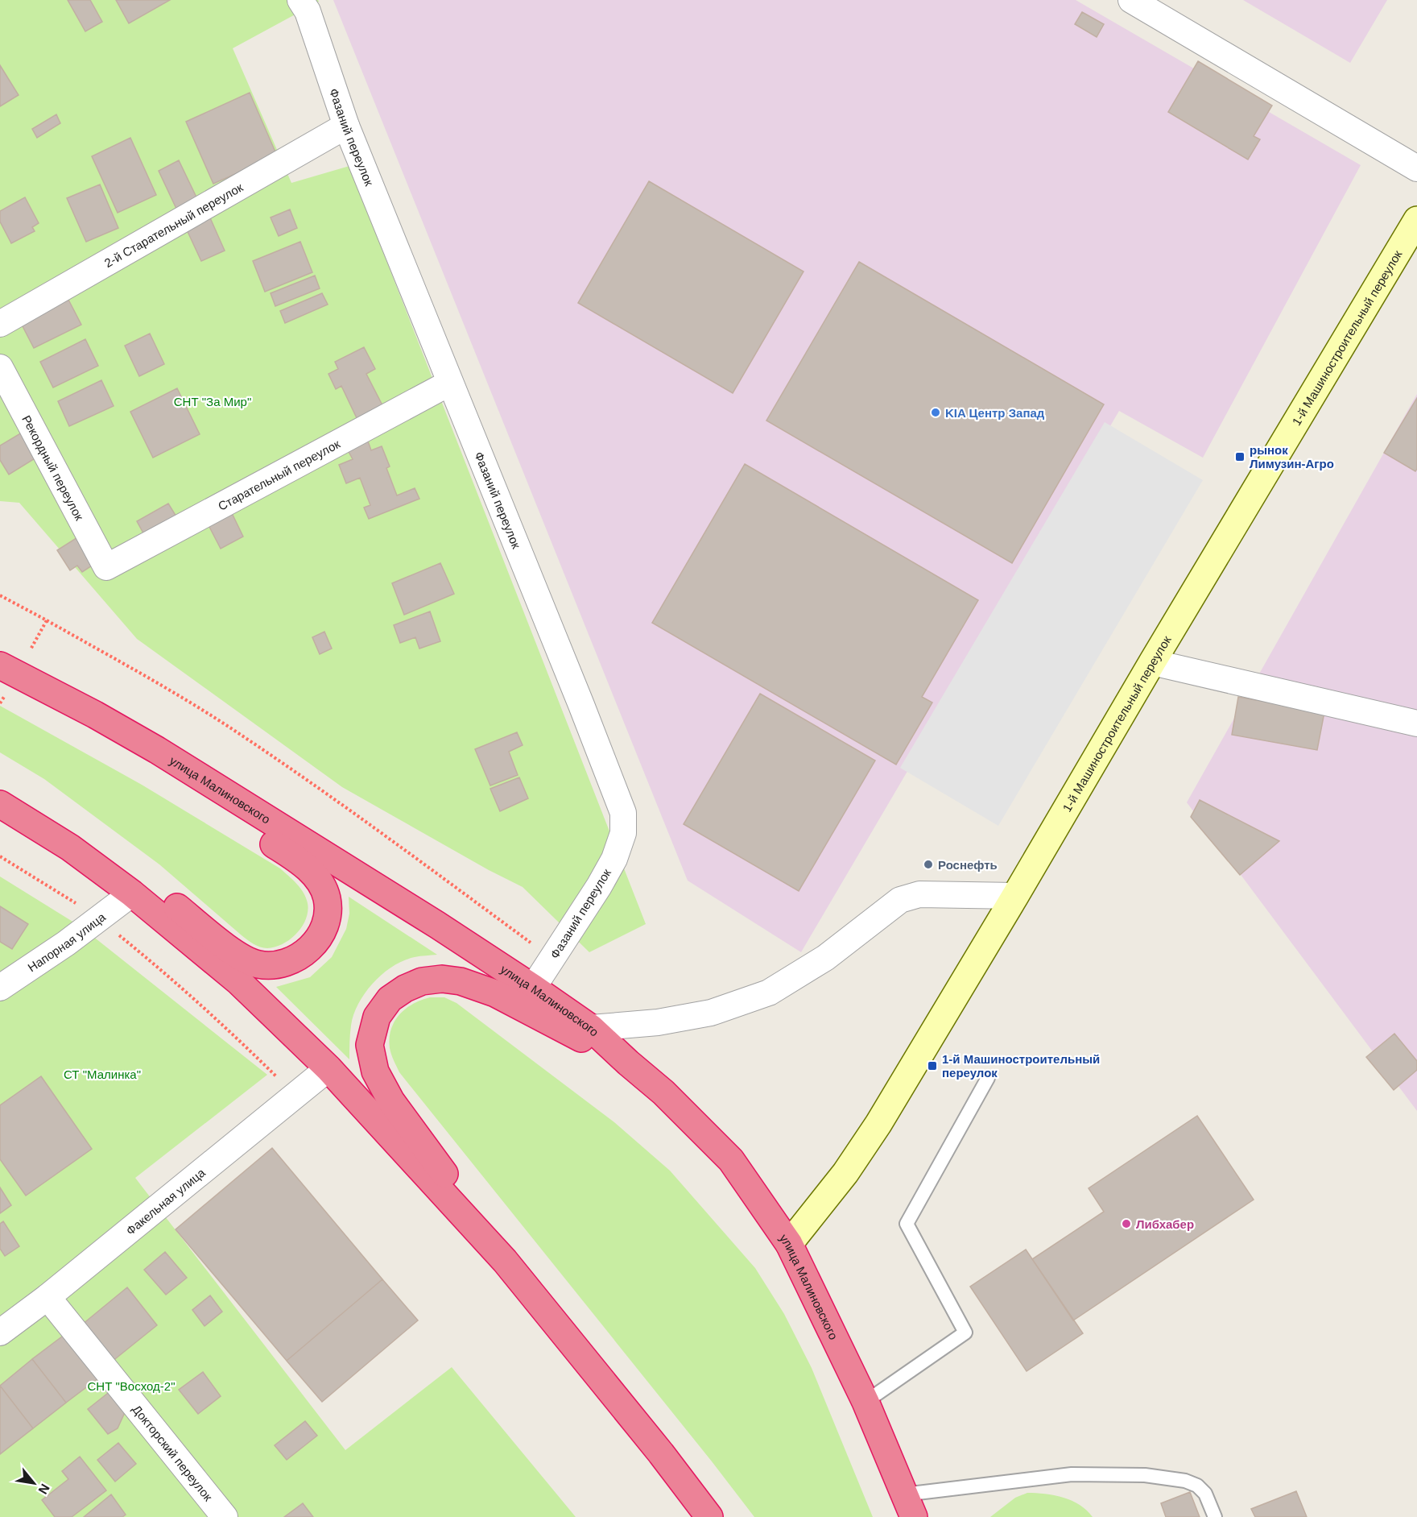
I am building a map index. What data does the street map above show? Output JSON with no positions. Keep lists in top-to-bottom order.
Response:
{
  "streets": {
    "highway": ["улица Малиновского"],
    "street": [
      "Фазаний переулок",
      "2-й Старательный переулок",
      "1-й Машиностроительный переулок",
      "Рекордный переулок",
      "Старательный переулок",
      "Напорная улица",
      "Факельная улица",
      "Докторский переулок"
    ]
  },
  "crossings": [
    ["Фазаний переулок", "2-й Старательный переулок"],
    ["Фазаний переулок", "Старательный переулок"],
    ["Фазаний переулок", "улица Малиновского"],
    ["1-й Машиностроительный переулок", "улица Малиновского"],
    ["Рекордный переулок", "Старательный переулок"],
    ["Факельная улица", "Докторский переулок"]
  ],
  "parks": ["СНТ \"За Мир\"", "СТ \"Малинка\"", "СНТ \"Восход-2\""],
  "places": {
    "other": ["KIA Центр Запад", "Роснефть", "Либхабер"],
    "transit": ["рынок Лимузин-Агро", "1-й Машиностроительный переулок"]
  },
  "north": "bottom right"
}
